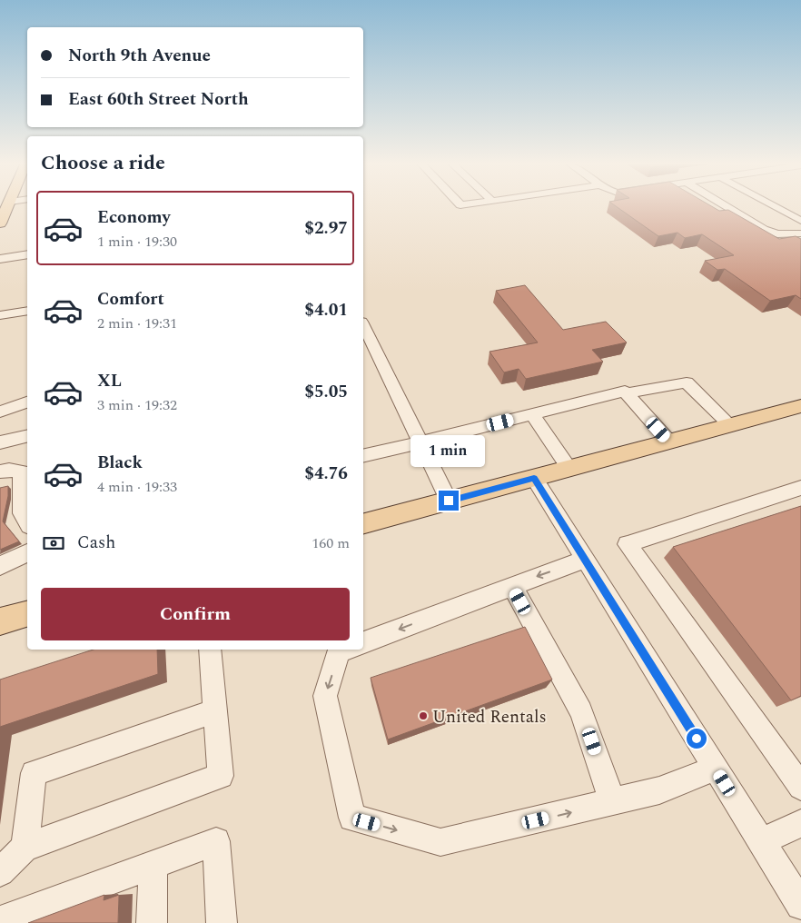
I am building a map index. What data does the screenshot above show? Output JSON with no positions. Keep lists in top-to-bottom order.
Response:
{
  "places": ["United Rentals"],
  "page": {
    "banner": ["North 9th Avenue", "East 60th Street North"],
    "heading": "Choose a ride",
    "list": [
      {
        "name": "Economy",
        "note": "1 min · 19:30",
        "value": "$2.97"
      },
      {
        "name": "Comfort",
        "note": "2 min · 19:31",
        "value": "$4.01"
      },
      {
        "name": "XL",
        "note": "3 min · 19:32",
        "value": "$5.05"
      },
      {
        "name": "Black",
        "note": "4 min · 19:33",
        "value": "$4.76"
      }
    ],
    "bubble": "1 min",
    "pay": ["Cash", "160 m"],
    "buttons": "Confirm"
  }
}
